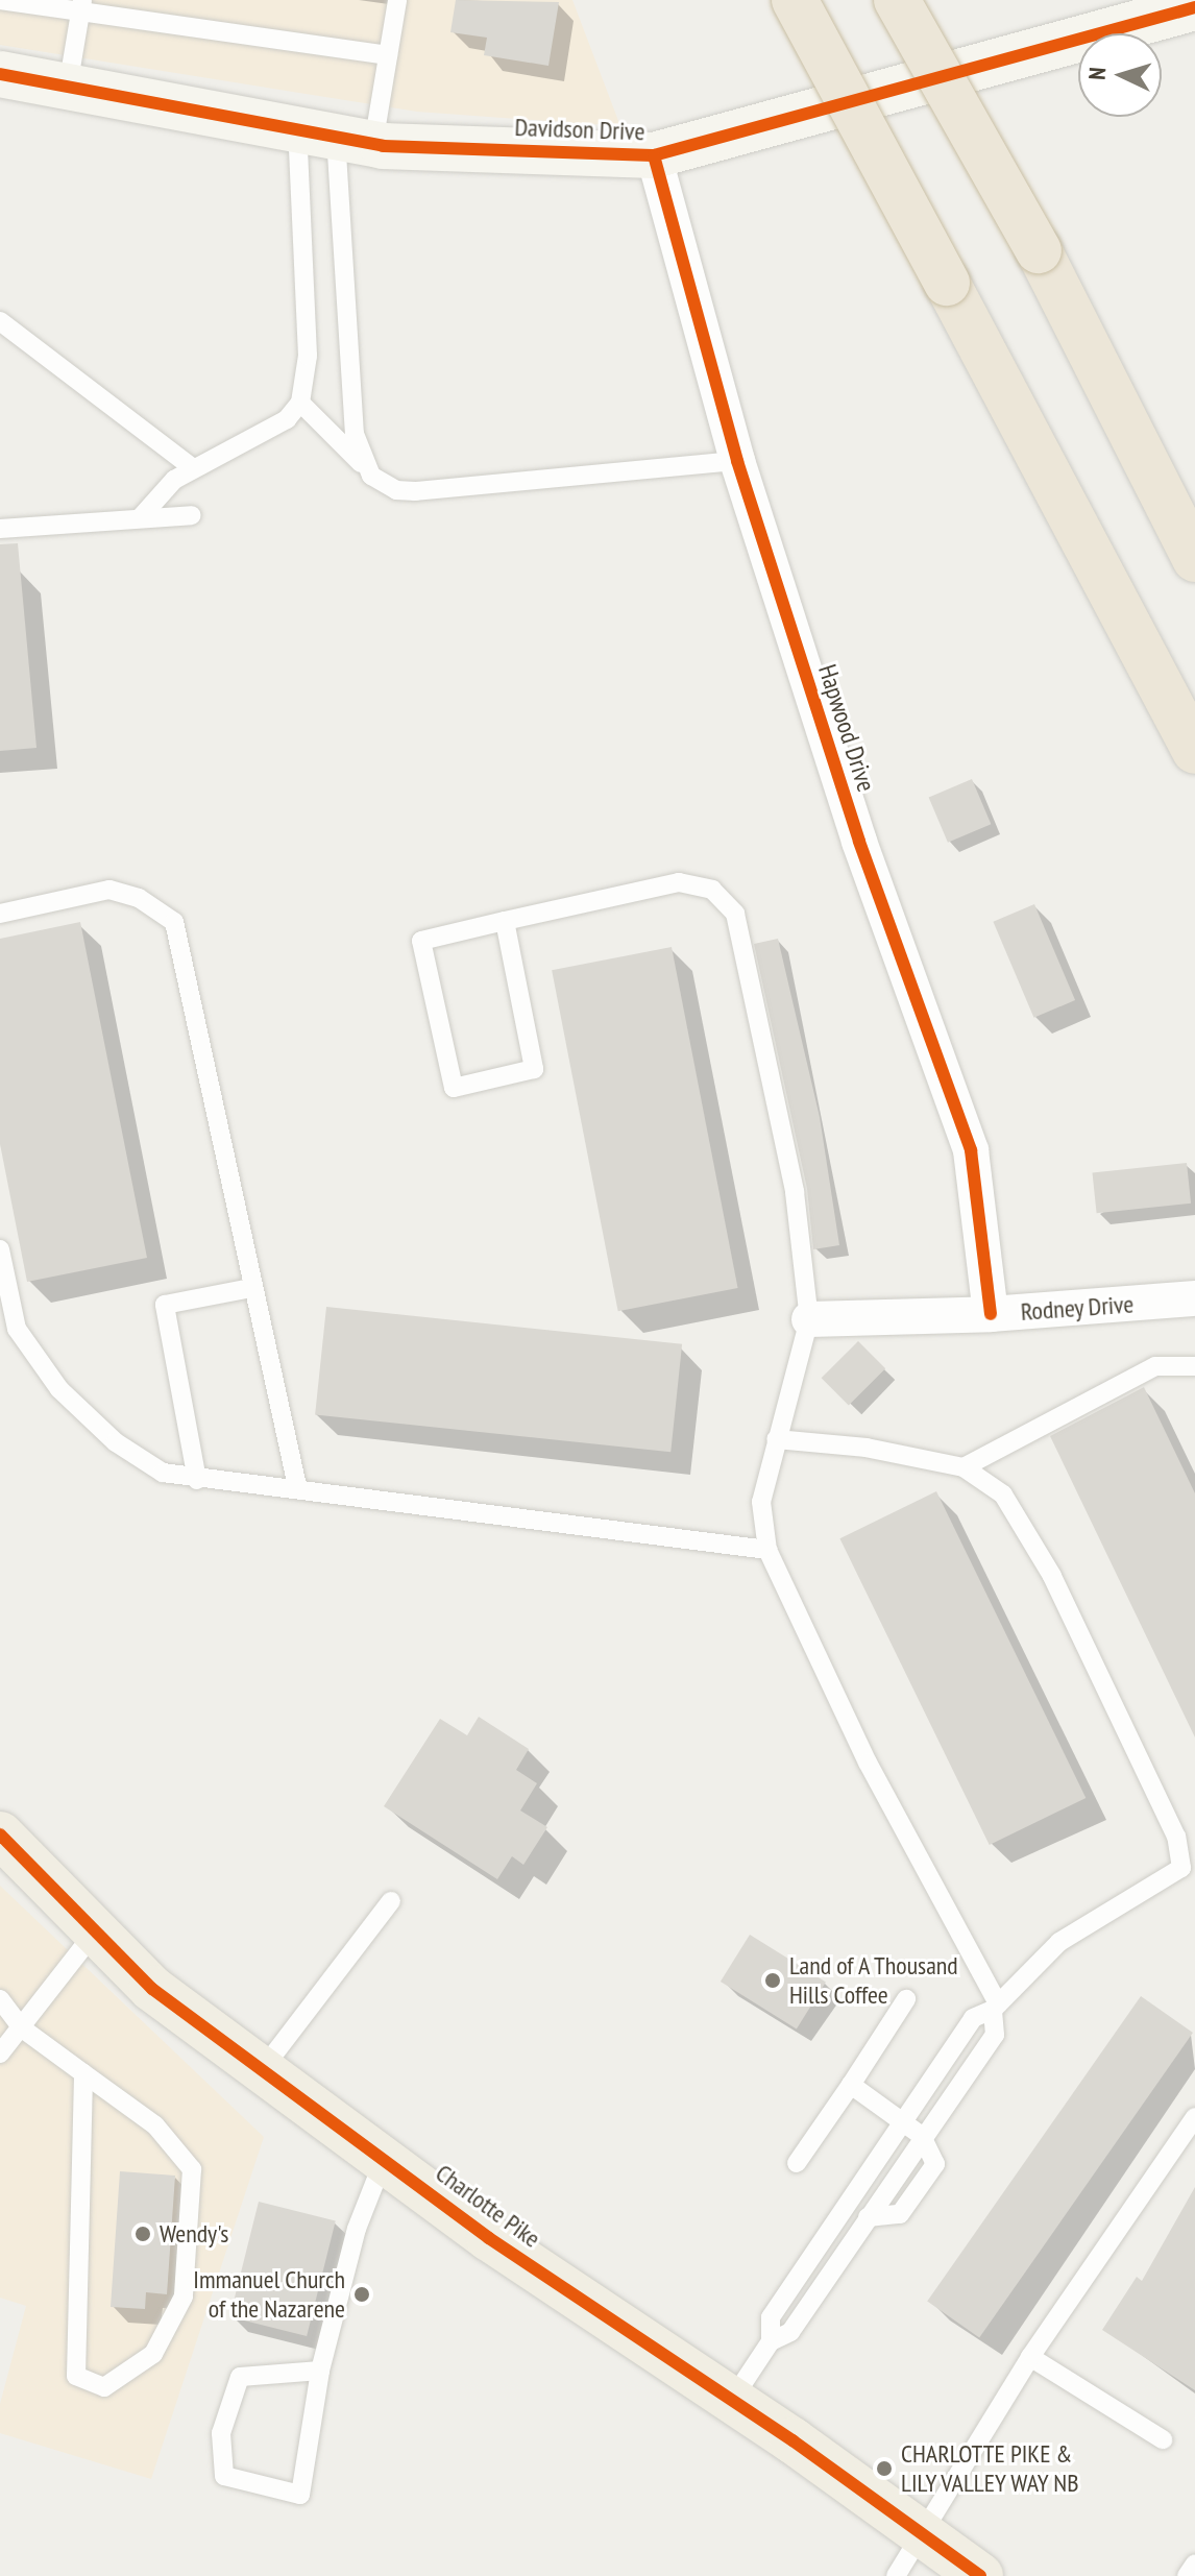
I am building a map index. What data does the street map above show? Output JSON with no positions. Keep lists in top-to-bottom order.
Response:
{
  "streets": {
    "main road": ["Charlotte Pike"],
    "street": ["Davidson Drive", "Hapwood Drive", "Rodney Drive"]
  },
  "crossings": [
    ["Davidson Drive", "Hapwood Drive"],
    ["Hapwood Drive", "Rodney Drive"]
  ],
  "places": [
    "Land of A Thousand Hills Coffee",
    "Wendy's",
    "Immanuel Church of the Nazarene",
    "CHARLOTTE PIKE & LILY VALLEY WAY NB"
  ],
  "north": "left"
}
